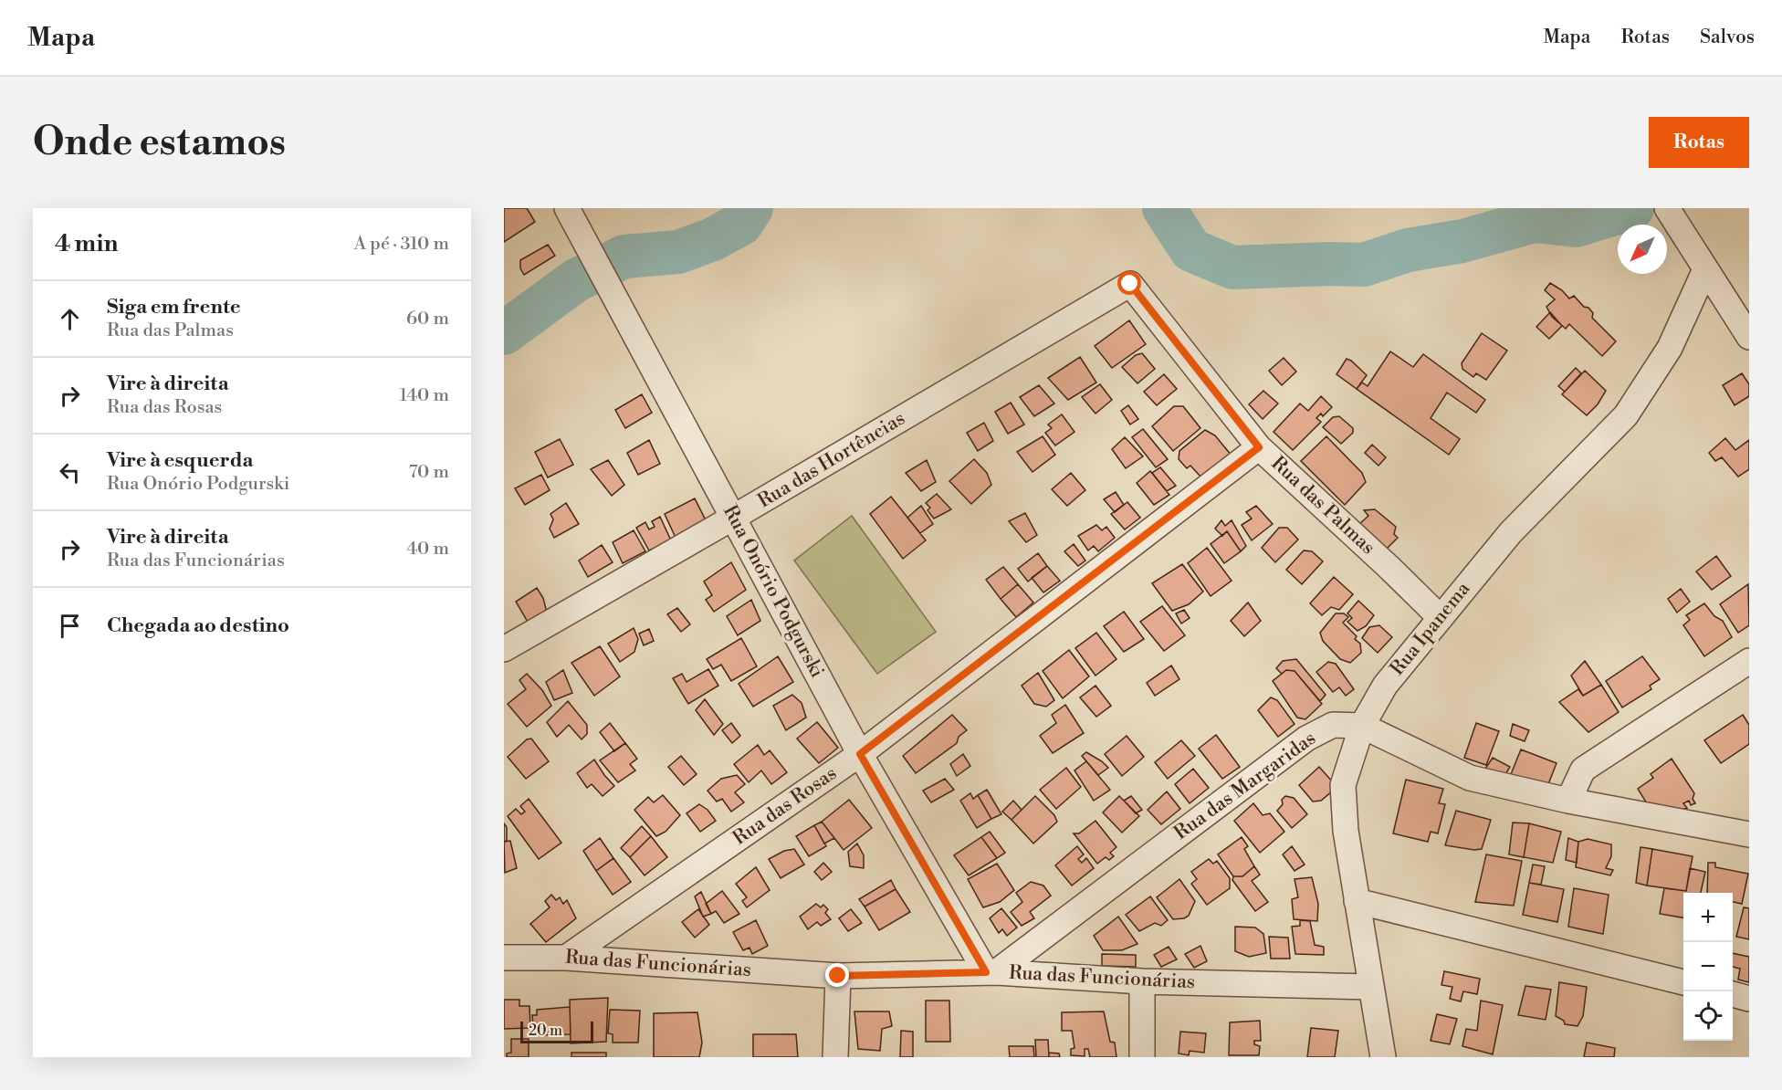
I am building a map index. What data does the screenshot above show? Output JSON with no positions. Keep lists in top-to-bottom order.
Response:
{
  "streets": {
    "street": [
      "Rua das Hortências",
      "Rua das Palmas",
      "Rua Onório Podgurski",
      "Rua Ipanema",
      "Rua das Margaridas",
      "Rua das Rosas",
      "Rua das Funcionárias"
    ]
  },
  "crossings": [
    ["Rua das Hortências", "Rua das Palmas"],
    ["Rua das Hortências", "Rua Onório Podgurski"],
    ["Rua das Palmas", "Rua Ipanema"],
    ["Rua das Palmas", "Rua das Rosas"],
    ["Rua Onório Podgurski", "Rua das Margaridas"],
    ["Rua Onório Podgurski", "Rua das Rosas"],
    ["Rua Onório Podgurski", "Rua das Funcionárias"],
    ["Rua Ipanema", "Rua das Margaridas"],
    ["Rua Ipanema", "Rua das Funcionárias"],
    ["Rua das Margaridas", "Rua das Funcionárias"],
    ["Rua das Rosas", "Rua das Funcionárias"]
  ],
  "scale_bar": "20 m",
  "north": "bottom left",
  "page": {
    "header": "Mapa",
    "nav": ["Mapa", "Rotas", "Salvos"],
    "buttons": "Rotas",
    "title": "Onde estamos",
    "heading": ["4 min", "A pé · 310 m"],
    "list": [
      ["Siga em frente", "Rua das Palmas", "60 m"],
      ["Vire à direita", "Rua das Rosas", "140 m"],
      ["Vire à esquerda", "Rua Onório Podgurski", "70 m"],
      ["Vire à direita", "Rua das Funcionárias", "40 m"],
      "Chegada ao destino"
    ],
    "map_buttons": ["+", "−"],
    "scale": "20 m"
  }
}
